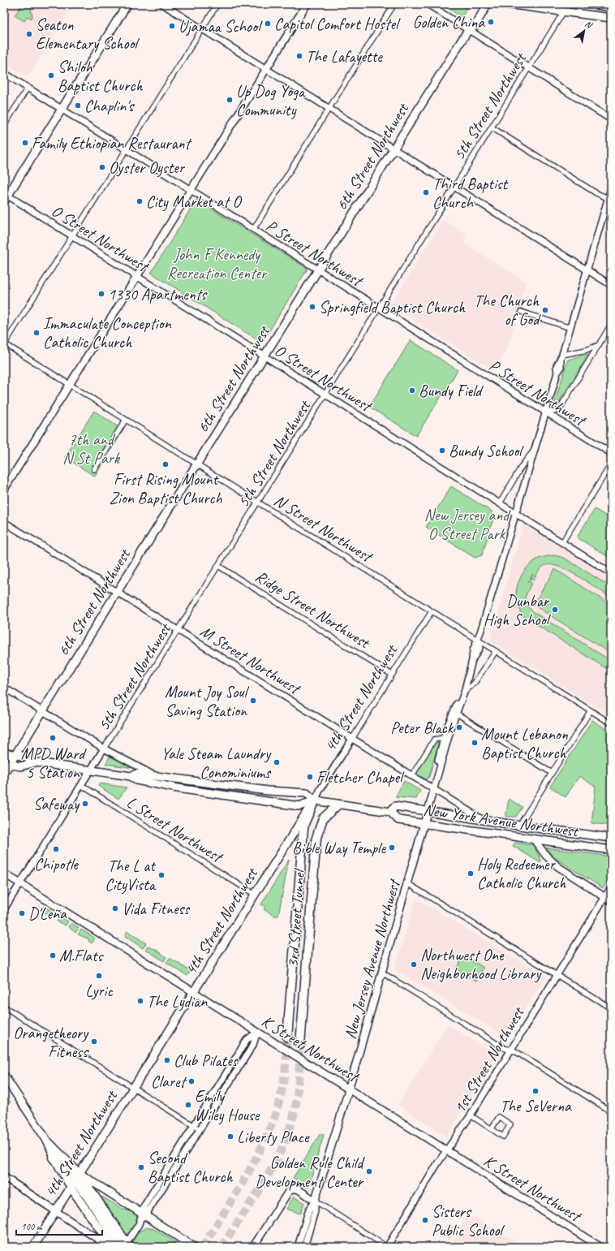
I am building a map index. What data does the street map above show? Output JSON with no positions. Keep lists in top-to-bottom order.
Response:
{
  "streets": {
    "highway": ["3rd Street Tunnel"],
    "main road": [
      "6th Street Northwest",
      "4th Street Northwest",
      "New York Avenue Northwest",
      "New Jersey Avenue Northwest",
      "K Street Northwest"
    ],
    "street": [
      "5th Street Northwest",
      "O Street Northwest",
      "P Street Northwest",
      "N Street Northwest",
      "Ridge Street Northwest",
      "M Street Northwest",
      "L Street Northwest",
      "1st Street Northwest"
    ]
  },
  "crossings": [
    ["5th Street Northwest", "O Street Northwest"],
    ["5th Street Northwest", "P Street Northwest"],
    ["5th Street Northwest", "N Street Northwest"],
    ["5th Street Northwest", "Ridge Street Northwest"],
    ["5th Street Northwest", "M Street Northwest"],
    ["5th Street Northwest", "New York Avenue Northwest"],
    ["5th Street Northwest", "L Street Northwest"],
    ["5th Street Northwest", "K Street Northwest"],
    ["6th Street Northwest", "O Street Northwest"],
    ["6th Street Northwest", "P Street Northwest"],
    ["6th Street Northwest", "N Street Northwest"],
    ["6th Street Northwest", "M Street Northwest"],
    ["6th Street Northwest", "New York Avenue Northwest"],
    ["O Street Northwest", "New Jersey Avenue Northwest"],
    ["P Street Northwest", "New Jersey Avenue Northwest"],
    ["N Street Northwest", "4th Street Northwest"],
    ["N Street Northwest", "New Jersey Avenue Northwest"],
    ["Ridge Street Northwest", "4th Street Northwest"],
    ["M Street Northwest", "4th Street Northwest"],
    ["M Street Northwest", "New York Avenue Northwest"],
    ["M Street Northwest", "New Jersey Avenue Northwest"],
    ["4th Street Northwest", "New York Avenue Northwest"],
    ["4th Street Northwest", "L Street Northwest"],
    ["4th Street Northwest", "3rd Street Tunnel"],
    ["4th Street Northwest", "K Street Northwest"],
    ["New York Avenue Northwest", "3rd Street Tunnel"],
    ["New York Avenue Northwest", "New Jersey Avenue Northwest"],
    ["New Jersey Avenue Northwest", "K Street Northwest"],
    ["K Street Northwest", "1st Street Northwest"]
  ],
  "parks": ["John F Kennedy Recreation Center", "7th and N St Park", "New Jersey and O Street Park"],
  "places": [
    "Golden China",
    "Capitol Comfort Hostel",
    "Ujamaa School",
    "Seaton Elementary School",
    "The Lafayette",
    "Shiloh Baptist Church",
    "Up Dog Yoga Community",
    "Chaplin's",
    "Family Ethiopian Restaurant",
    "Oyster Oyster",
    "Third Baptist Church",
    "City Market at O",
    "1330 Apartments",
    "Springfield Baptist Church",
    "The Church of God",
    "Immaculate Conception Catholic Church",
    "Bundy Field",
    "Bundy School",
    "First Rising Mount Zion Baptist Church",
    "Dunbar High School",
    "Mount Joy Soul Saving Station",
    "Peter Black",
    "MPD Ward 5 Station",
    "Mount Lebanon Baptist Church",
    "Yale Steam Laundry Conominiums",
    "Fletcher Chapel",
    "Safeway",
    "Bible Way Temple",
    "Chipotle",
    "Holy Redeemer Catholic Church",
    "The L at CityVista",
    "Vida Fitness",
    "D'Leña",
    "M.Flats",
    "Northwest One Neighborhood Library",
    "Lyric",
    "The Lydian",
    "Orangetheory Fitness",
    "Club Pilates",
    "Claret",
    "The SeVerna",
    "Emily Wiley House",
    "Liberty Place",
    "Second Baptist Church",
    "Golden Rule Child Development Center",
    "Sisters Public School"
  ],
  "scale_bar": "100 m",
  "north": "top right"
}
